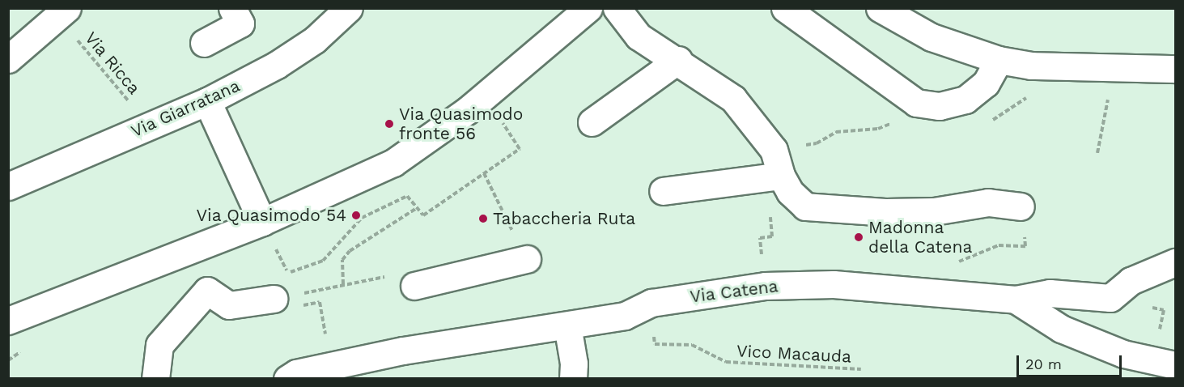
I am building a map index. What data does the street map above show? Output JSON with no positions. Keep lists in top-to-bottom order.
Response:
{
  "streets": {
    "street": ["Via Giarratana", "Via Catena"],
    "path": ["Via Ricca", "Vico Macauda"]
  },
  "crossings": [
    ["Via Ricca", "Via Giarratana"],
    ["Via Catena", "Vico Macauda"]
  ],
  "places": [
    "Via Quasimodo fronte 56",
    "Via Quasimodo 54",
    "Tabaccheria Ruta",
    "Madonna della Catena"
  ],
  "scale_bar": "20 m"
}
